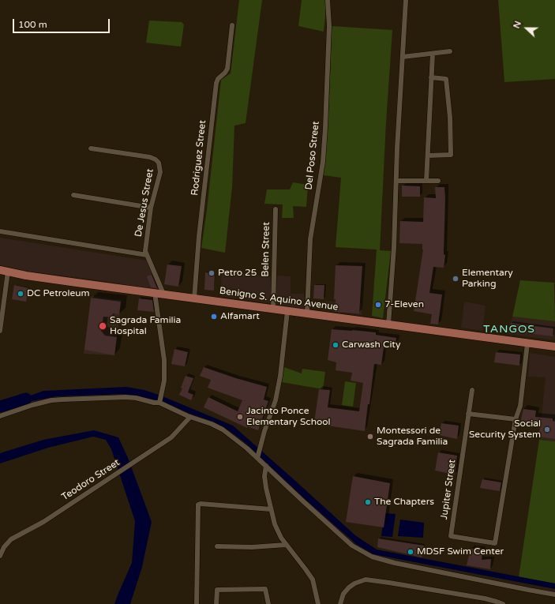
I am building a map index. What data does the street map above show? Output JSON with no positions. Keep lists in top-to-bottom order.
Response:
{
  "streets": {
    "main road": ["Benigno S. Aquino Avenue"],
    "street": [
      "Del Poso Street",
      "Rodriguez Street",
      "De Jesus Street",
      "Belen Street",
      "Teodoro Street",
      "Jupiter Street"
    ]
  },
  "crossings": [
    ["Del Poso Street", "Benigno S. Aquino Avenue"],
    ["Rodriguez Street", "Benigno S. Aquino Avenue"],
    ["De Jesus Street", "Benigno S. Aquino Avenue"],
    ["Belen Street", "Benigno S. Aquino Avenue"]
  ],
  "districts": ["TANGOS"],
  "places": [
    "Petro 25",
    "Elementary Parking",
    "DC Petroleum",
    "7-Eleven",
    "Alfamart",
    "Sagrada Familia Hospital",
    "Carwash City",
    "Jacinto Ponce Elementary School",
    "Social Security System",
    "Montessori de Sagrada Familia",
    "The Chapters",
    "MDSF Swim Center"
  ],
  "scale_bar": "100 m",
  "north": "left"
}
